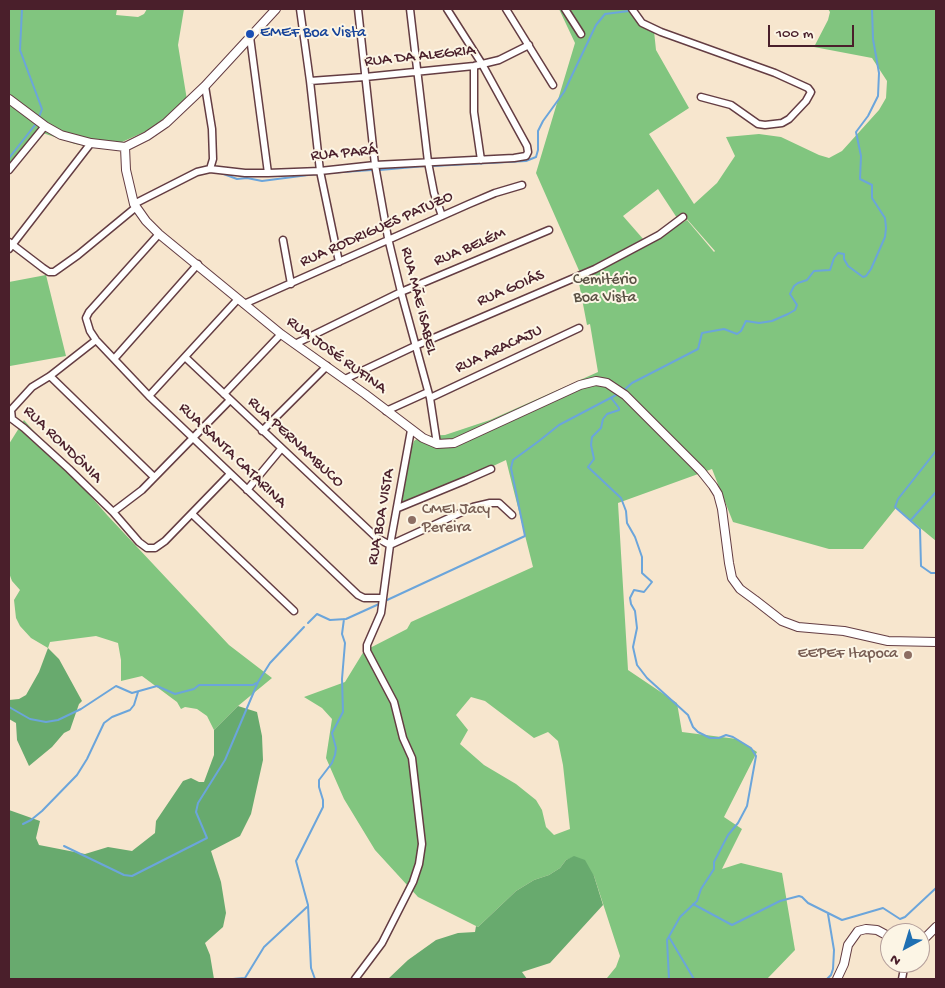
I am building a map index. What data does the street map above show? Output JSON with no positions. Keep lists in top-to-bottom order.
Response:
{
  "streets": {
    "street": [
      "RUA DA ALEGRIA",
      "RUA PARÁ",
      "RUA RODRIGUES PATUZO",
      "RUA BELÉM",
      "RUA GOIÁS",
      "RUA MÃE ISABEL",
      "RUA ARACAJU",
      "RUA JOSÉ RUFINA",
      "RUA PERNAMBUCO",
      "RUA RONDÔNIA",
      "RUA SANTA CATARINA",
      "RUA BOA VISTA"
    ]
  },
  "crossings": [
    ["RUA DA ALEGRIA", "RUA PARÁ"],
    ["RUA DA ALEGRIA", "RUA MÃE ISABEL"],
    ["RUA PARÁ", "RUA MÃE ISABEL"],
    ["RUA RODRIGUES PATUZO", "RUA MÃE ISABEL"],
    ["RUA RODRIGUES PATUZO", "RUA JOSÉ RUFINA"],
    ["RUA BELÉM", "RUA MÃE ISABEL"],
    ["RUA BELÉM", "RUA JOSÉ RUFINA"],
    ["RUA GOIÁS", "RUA MÃE ISABEL"],
    ["RUA GOIÁS", "RUA JOSÉ RUFINA"],
    ["RUA MÃE ISABEL", "RUA ARACAJU"],
    ["RUA MÃE ISABEL", "RUA JOSÉ RUFINA"],
    ["RUA ARACAJU", "RUA JOSÉ RUFINA"],
    ["RUA JOSÉ RUFINA", "RUA SANTA CATARINA"],
    ["RUA JOSÉ RUFINA", "RUA BOA VISTA"],
    ["RUA PERNAMBUCO", "RUA BOA VISTA"],
    ["RUA RONDÔNIA", "RUA SANTA CATARINA"],
    ["RUA SANTA CATARINA", "RUA BOA VISTA"]
  ],
  "parks": ["Cemitério Boa Vista"],
  "places": ["EMEF Boa Vista", "CMEI Jacy Pereira", "EEPEF Itapoca"],
  "scale_bar": "100 m",
  "north": "bottom left"
}
